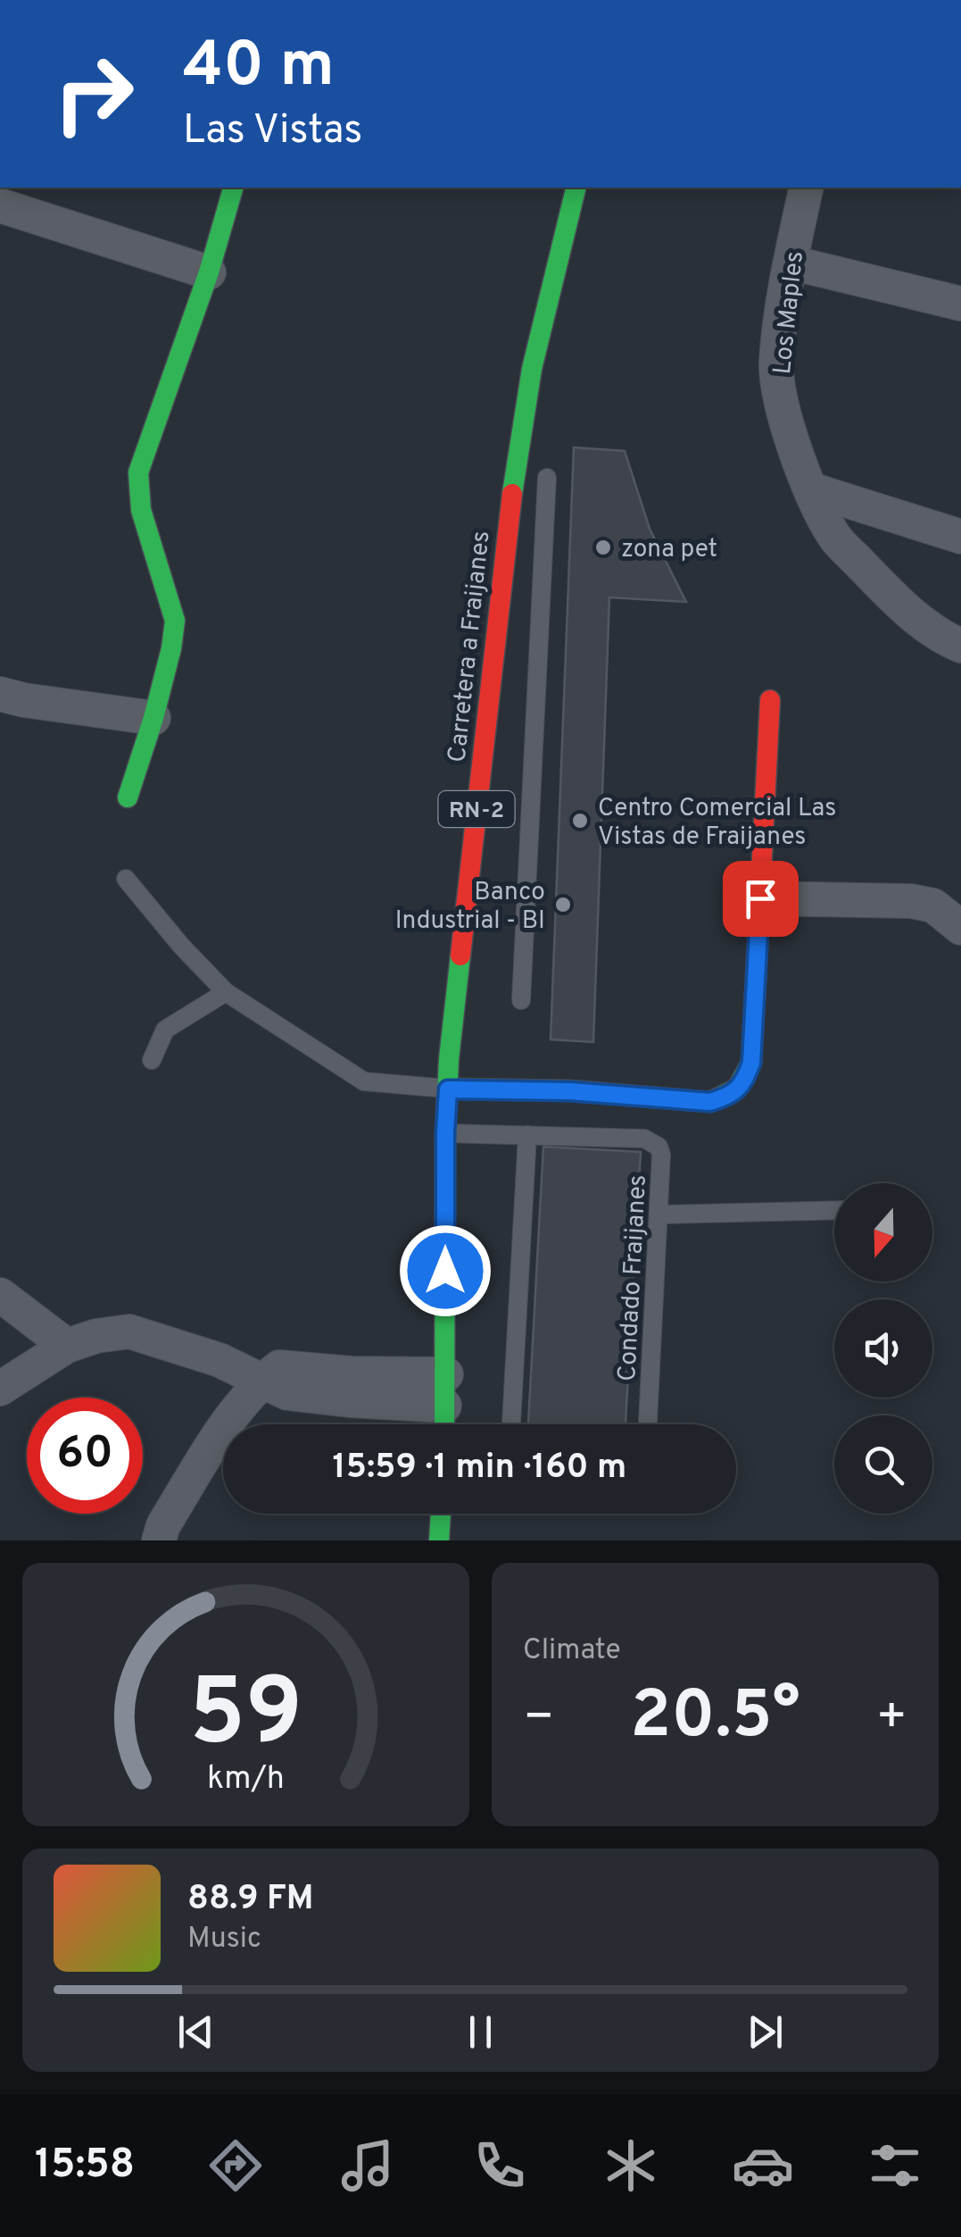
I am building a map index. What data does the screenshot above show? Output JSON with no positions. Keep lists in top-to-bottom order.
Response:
{
  "streets": {
    "street": ["Los Maples", "Carretera a Fraijanes", "RN-2"],
    "lane": ["Condado Fraijanes"]
  },
  "crossings": [
    ["Carretera a Fraijanes", "Condado Fraijanes"]
  ],
  "places": ["zona pet", "Centro Comercial Las Vistas de Fraijanes", "Banco Industrial - BI"],
  "north": "bottom",
  "page": {
    "turn": ["40 m", "Las Vistas"],
    "limit": "60",
    "trip": "15:59 · 1 min · 160 m",
    "tile": "Climate",
    "heat": ["−", "20.5°", "+"],
    "song": ["88.9 FM", "Music"],
    "tabs": "15:58",
    "gauge": ["59", "km/h"]
  }
}
